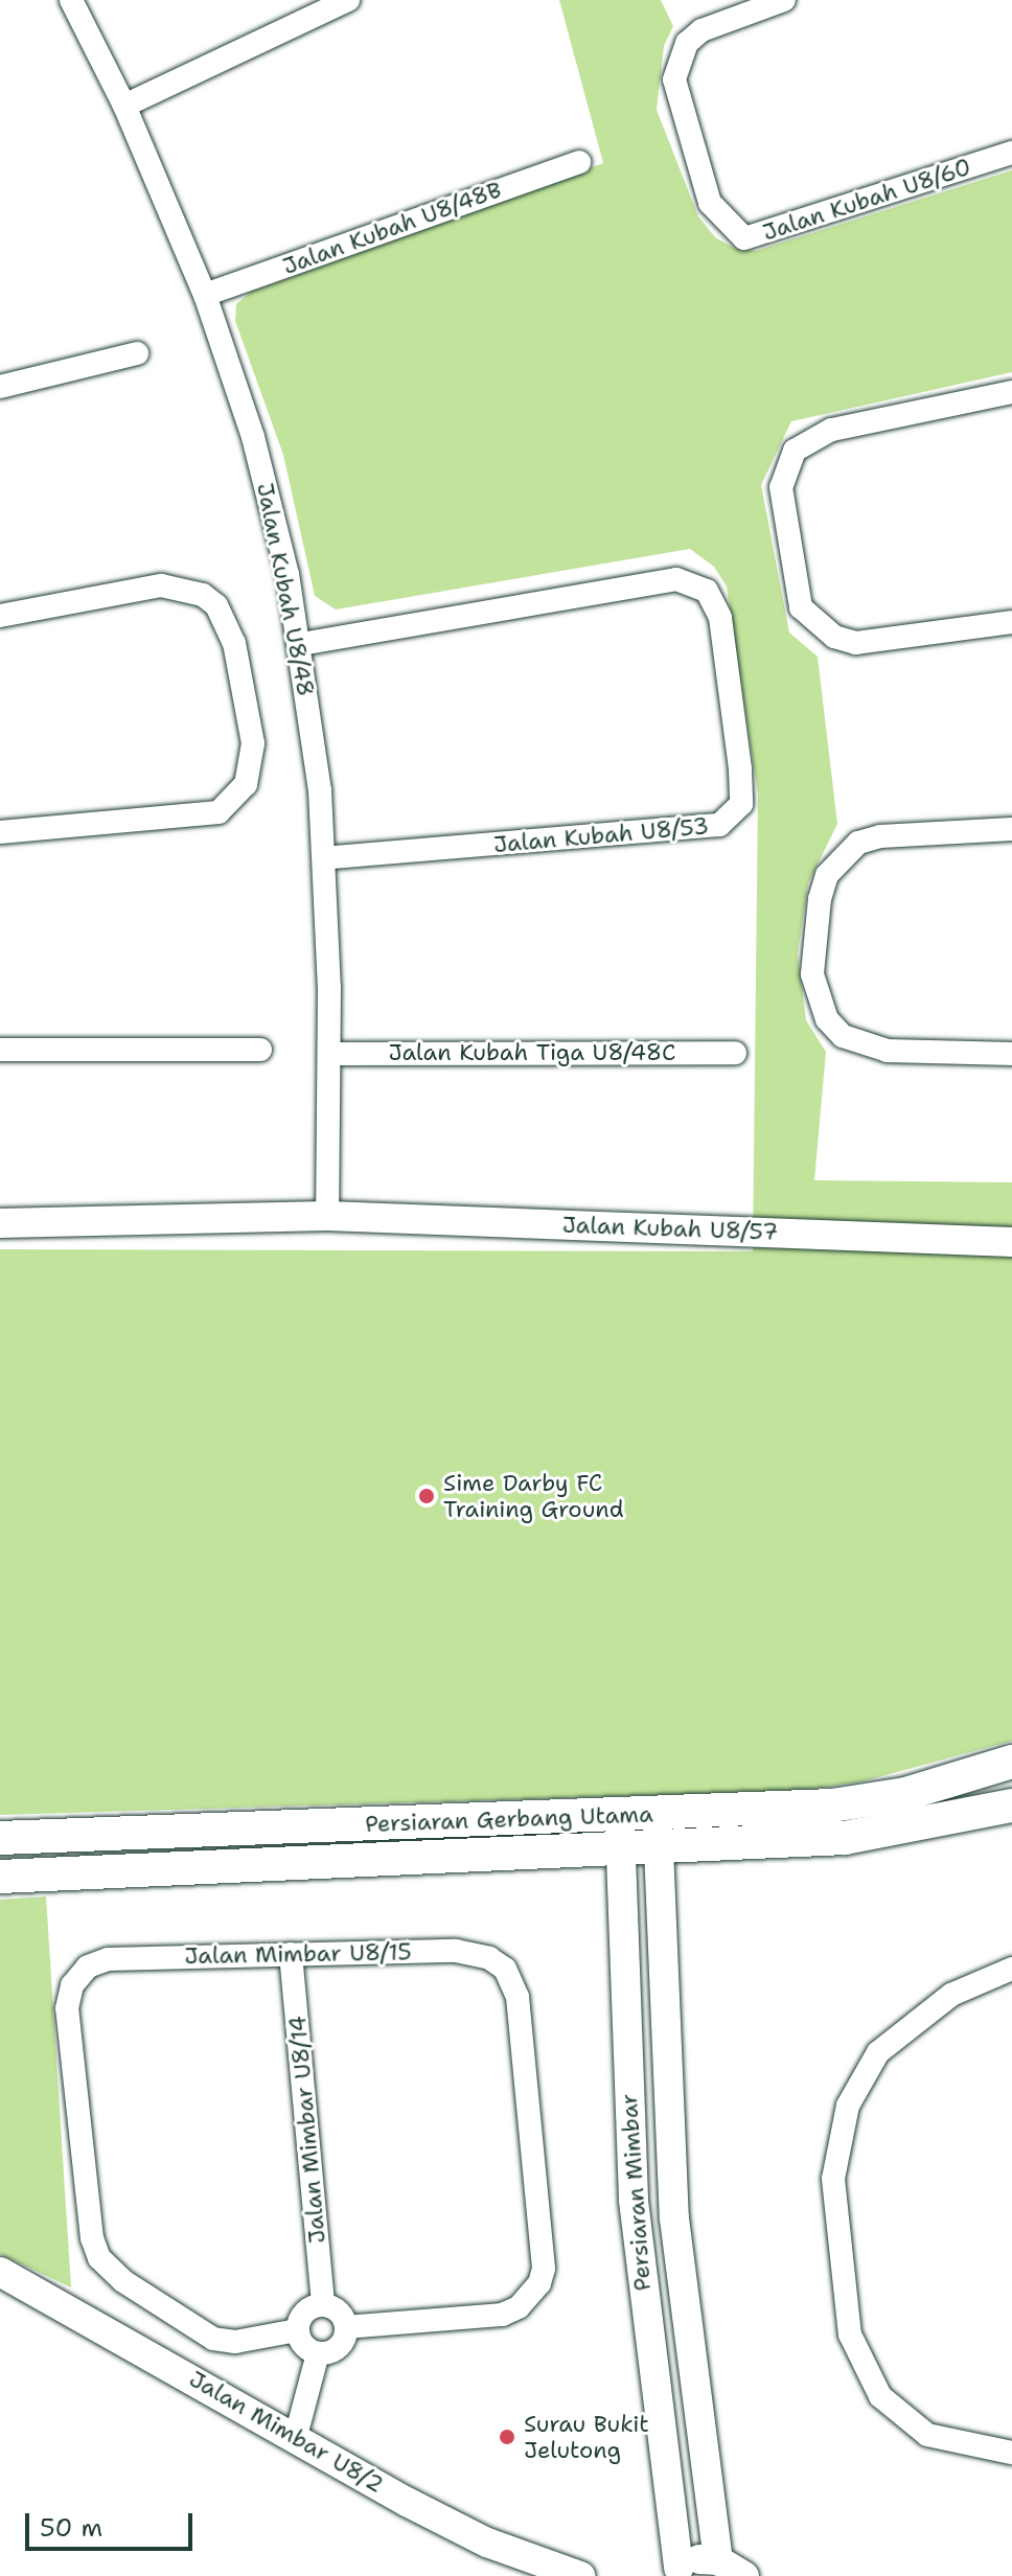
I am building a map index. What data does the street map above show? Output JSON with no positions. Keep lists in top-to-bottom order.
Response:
{
  "streets": {
    "main road": ["Persiaran Gerbang Utama"],
    "street": [
      "Jalan Kubah U8/60",
      "Jalan Kubah U8/48B",
      "Jalan Kubah U8/48",
      "Jalan Kubah U8/53",
      "Jalan Kubah Tiga U8/48C",
      "Jalan Kubah U8/57",
      "Jalan Mimbar U8/15",
      "Jalan Mimbar U8/14",
      "Persiaran Mimbar",
      "Jalan Mimbar U8/2"
    ]
  },
  "crossings": [
    ["Jalan Kubah U8/48B", "Jalan Kubah U8/48"],
    ["Jalan Kubah U8/48", "Jalan Kubah U8/53"],
    ["Jalan Kubah U8/48", "Jalan Kubah Tiga U8/48C"],
    ["Jalan Kubah U8/48", "Jalan Kubah U8/57"],
    ["Persiaran Gerbang Utama", "Persiaran Mimbar"],
    ["Jalan Mimbar U8/15", "Jalan Mimbar U8/14"]
  ],
  "places": ["Sime Darby FC Training Ground", "Surau Bukit Jelutong"],
  "scale_bar": "50 m"
}
